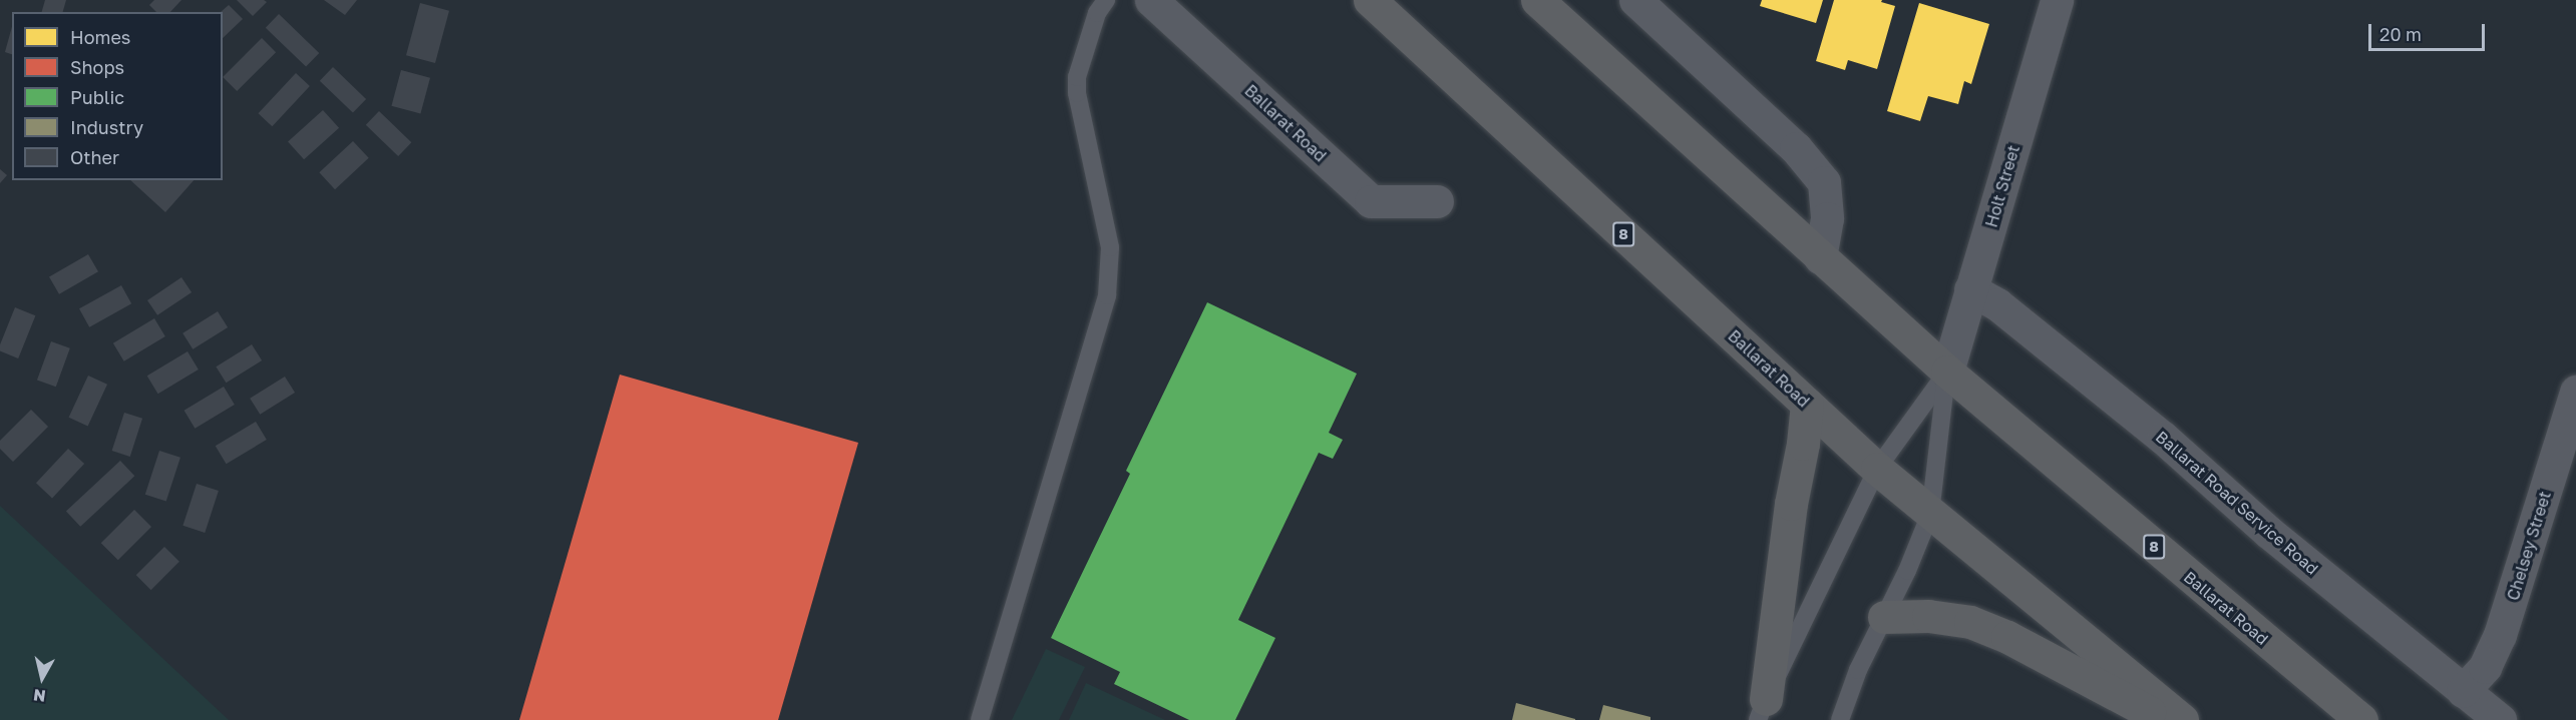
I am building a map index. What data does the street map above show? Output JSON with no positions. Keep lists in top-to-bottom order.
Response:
{
  "streets": {
    "highway": ["Ballarat Road", "8"],
    "street": ["Holt Street", "Ballarat Road Service Road", "Chelsey Street"]
  },
  "crossings": [
    ["Ballarat Road", "Holt Street"],
    ["Holt Street", "Ballarat Road Service Road"],
    ["Ballarat Road Service Road", "Chelsey Street"]
  ],
  "legend": [
    "Homes",
    "Shops",
    "Public",
    "Industry",
    "Other"
  ],
  "scale_bar": "20 m",
  "north": "bottom"
}
